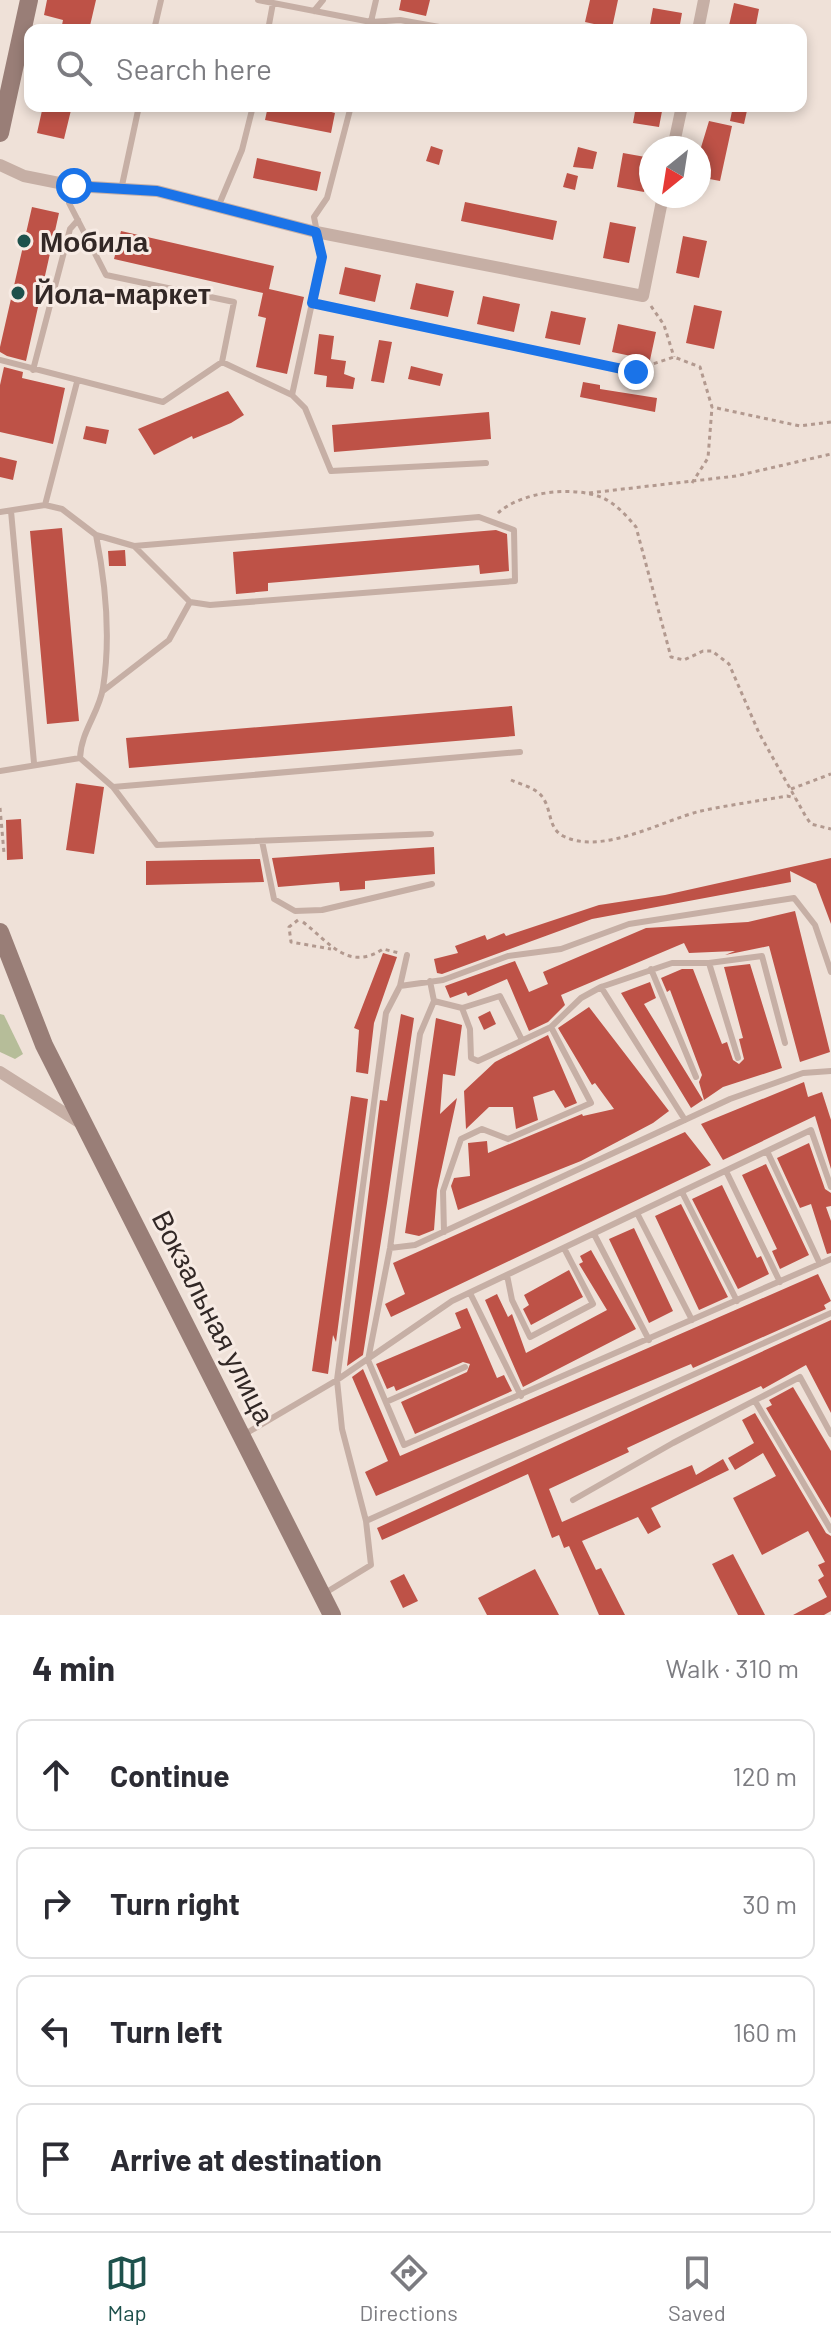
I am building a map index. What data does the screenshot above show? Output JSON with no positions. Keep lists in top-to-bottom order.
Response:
{
  "streets": {
    "main road": ["Вокзальная улица"]
  },
  "places": ["Мобила", "Йола-маркет"],
  "north": "bottom left",
  "page": {
    "search": "Search here",
    "heading": ["4 min", "Walk · 310 m"],
    "list": [
      ["Continue", "120 m"],
      ["Turn right", "30 m"],
      ["Turn left", "160 m"],
      "Arrive at destination"
    ],
    "nav": ["Map", "Directions", "Saved"]
  }
}
